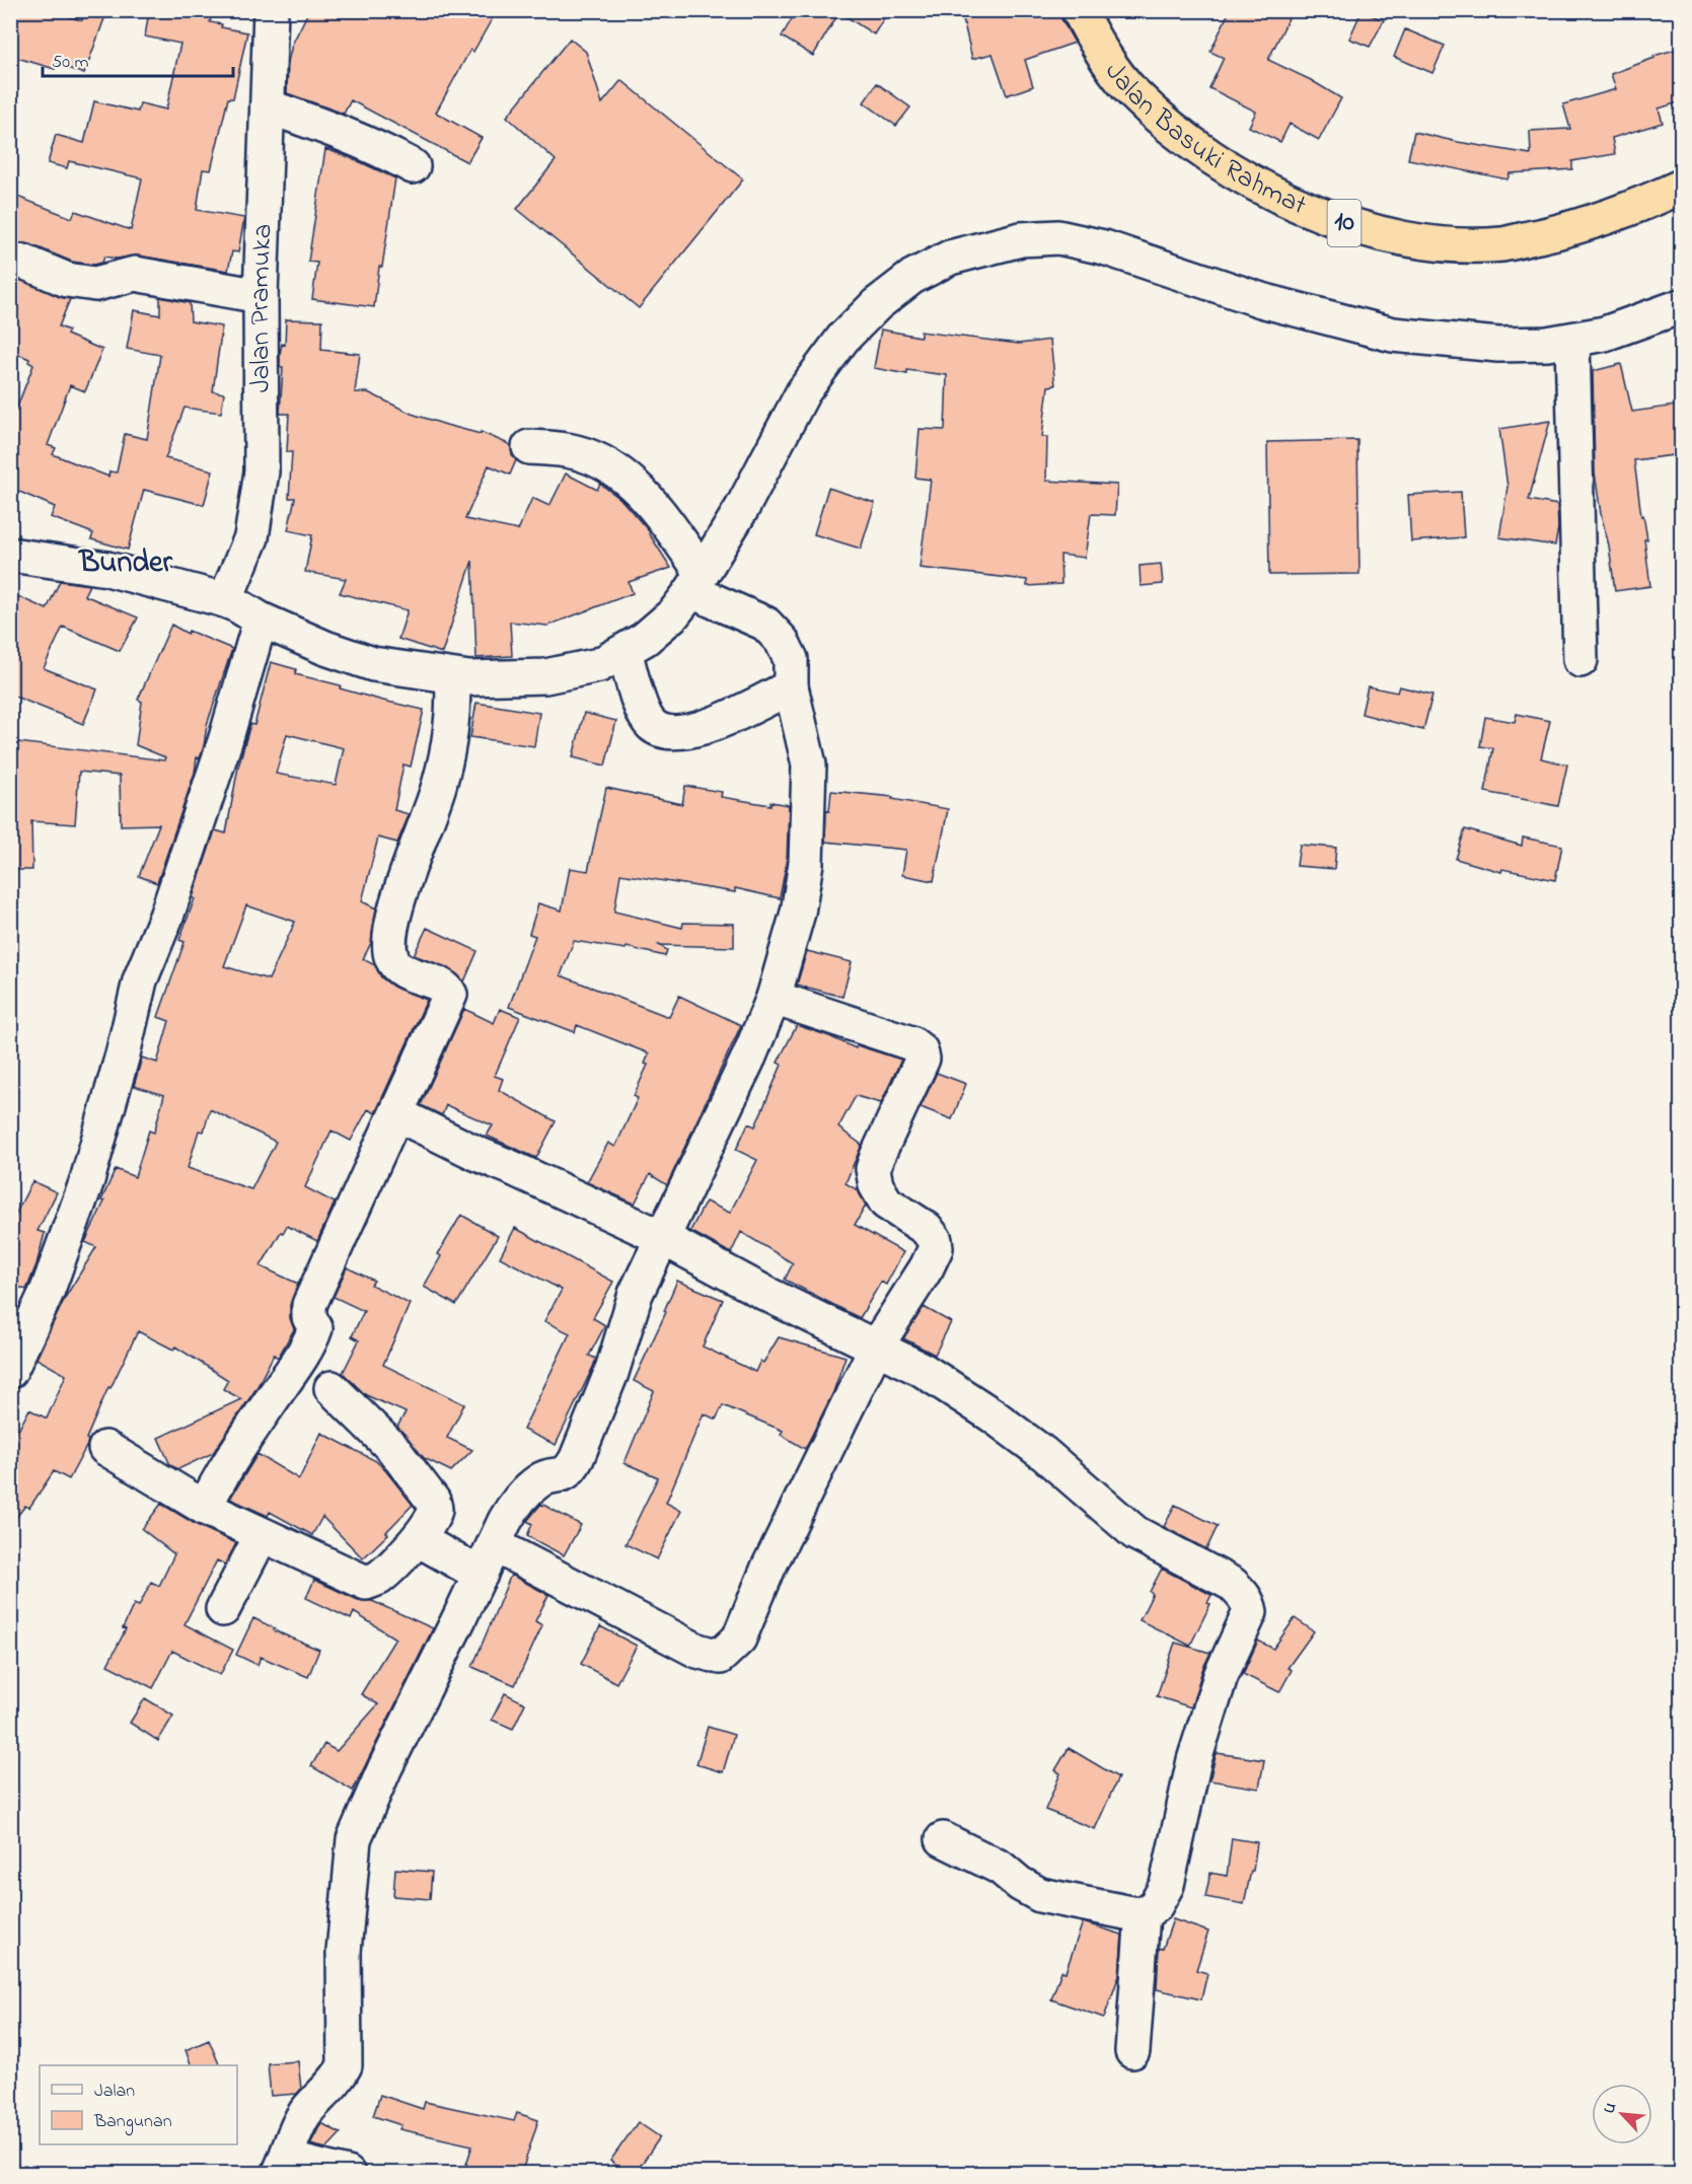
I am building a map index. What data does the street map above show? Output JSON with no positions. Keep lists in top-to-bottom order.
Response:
{
  "streets": {
    "highway": ["Jalan Basuki Rahmat", "10"],
    "street": ["Jalan Pramuka"]
  },
  "districts": ["Bunder"],
  "legend": ["Jalan", "Bangunan"],
  "scale_bar": "50 m",
  "north": "top left"
}
